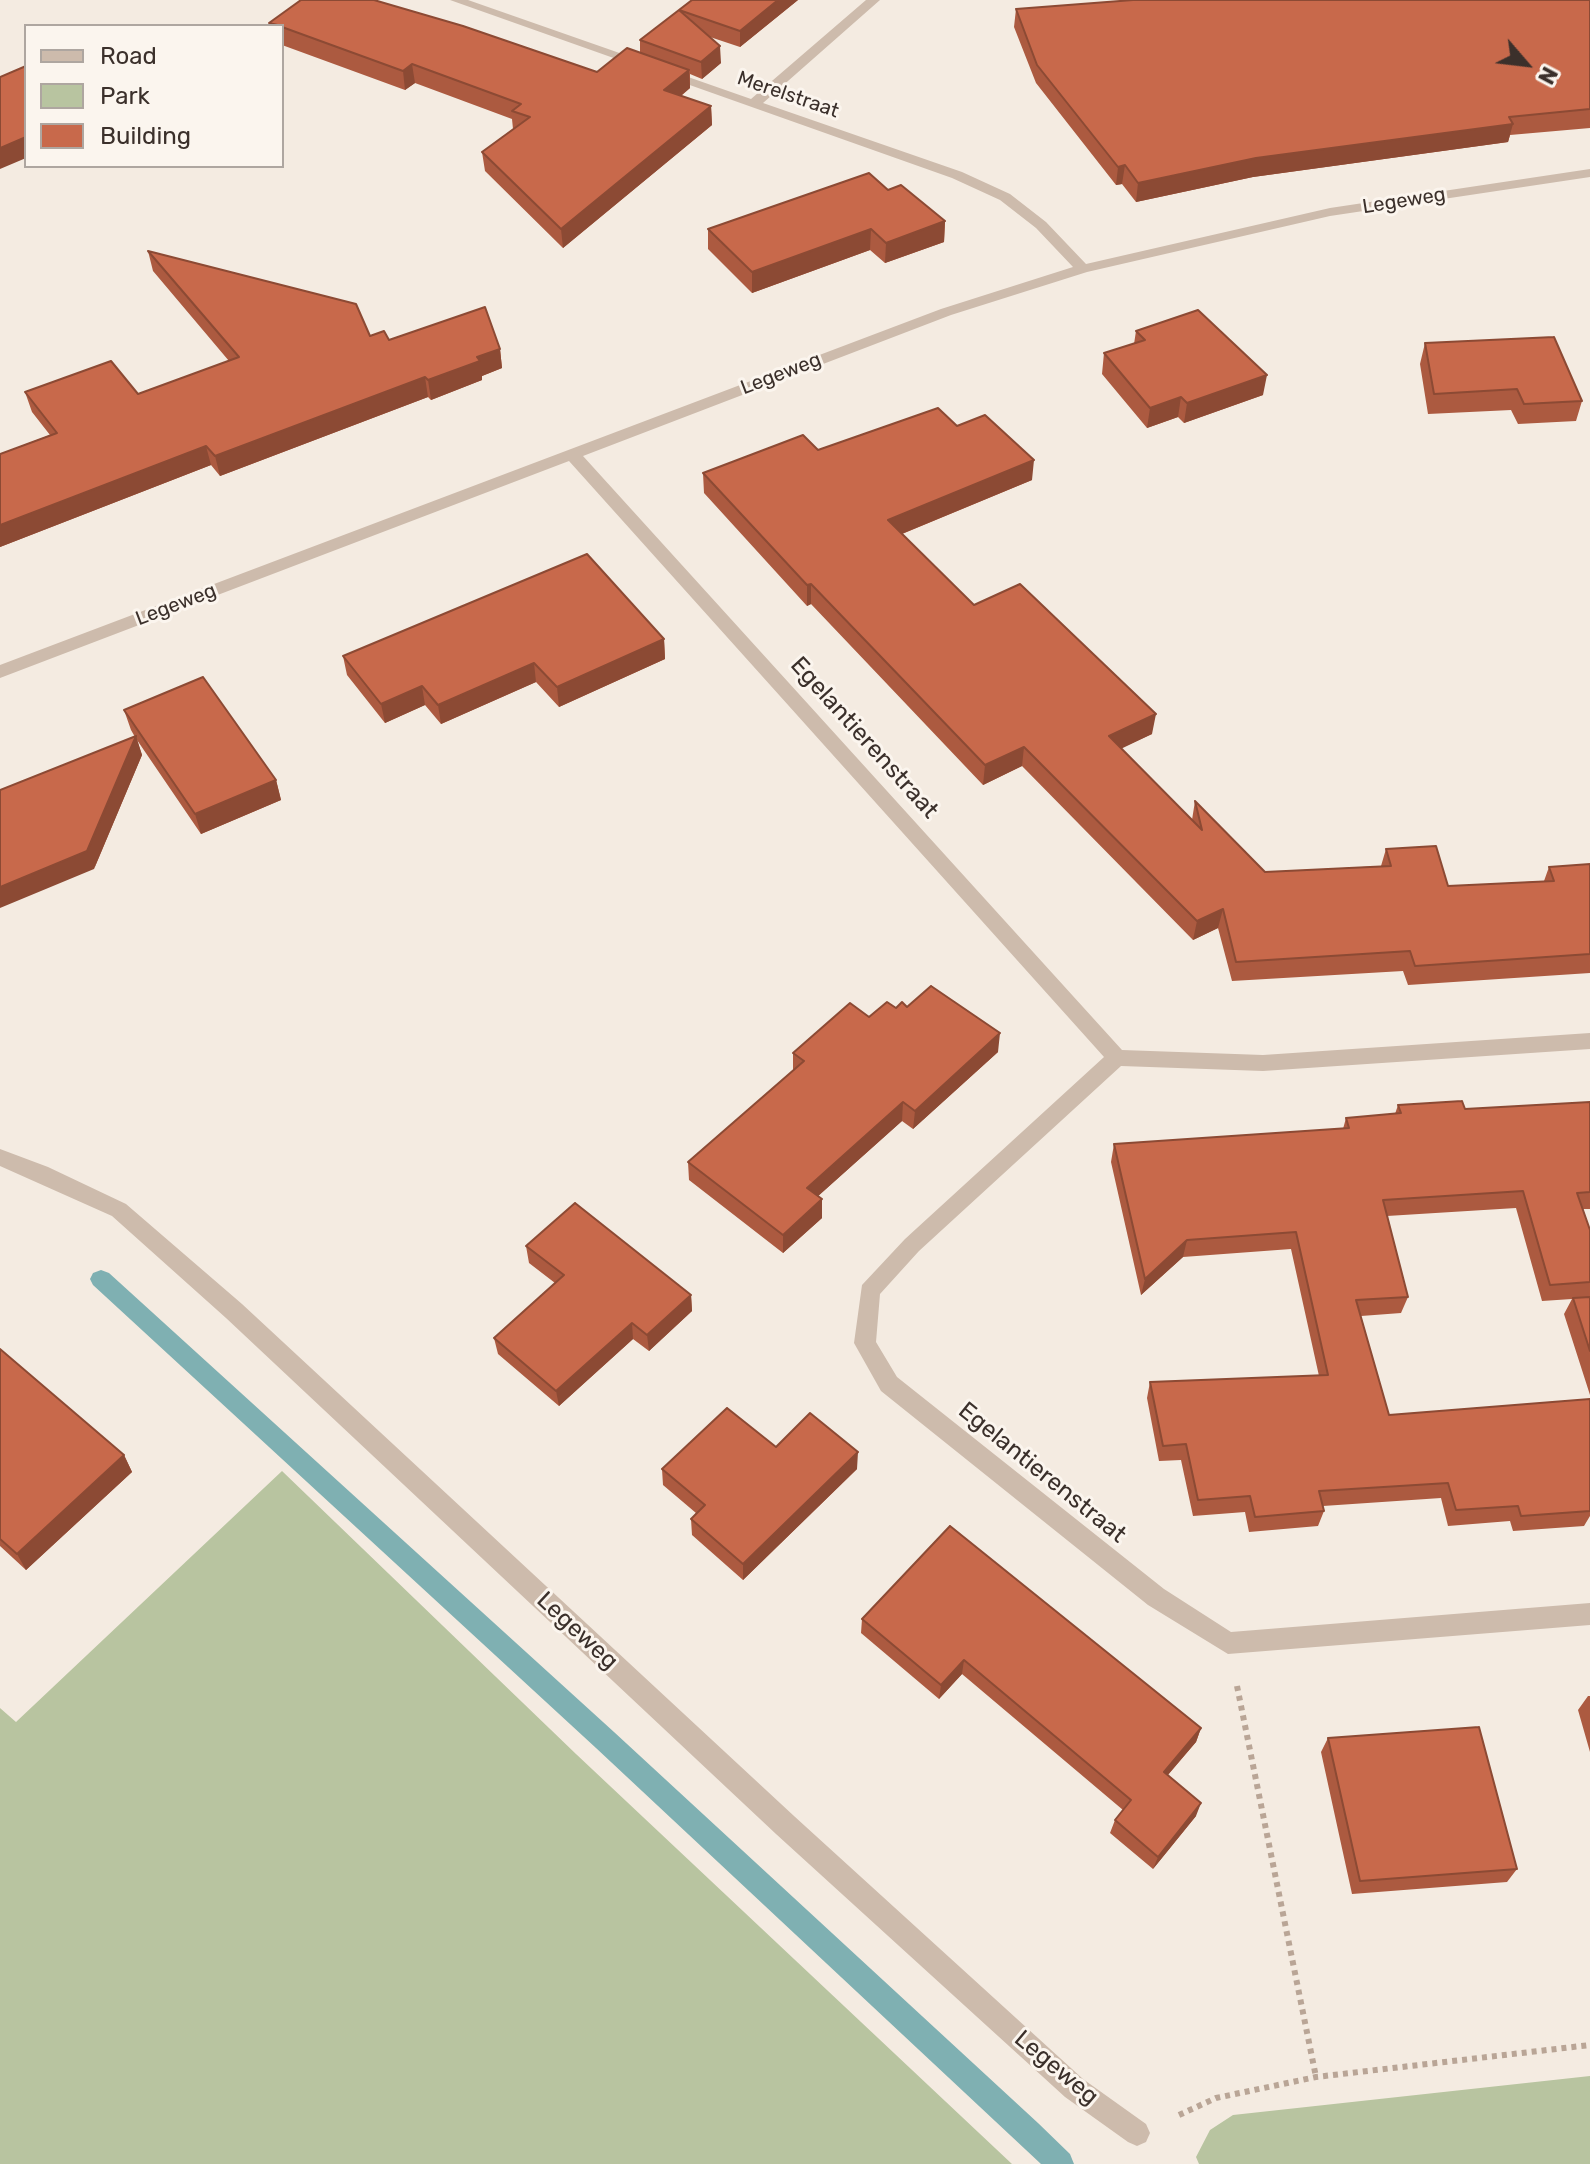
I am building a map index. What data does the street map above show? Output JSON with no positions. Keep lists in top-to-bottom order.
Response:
{
  "streets": {
    "street": ["Merelstraat", "Legeweg", "Egelantierenstraat"]
  },
  "crossings": [
    ["Merelstraat", "Legeweg"],
    ["Legeweg", "Egelantierenstraat"]
  ],
  "legend": ["Road", "Park", "Building"],
  "north": "bottom right"
}
